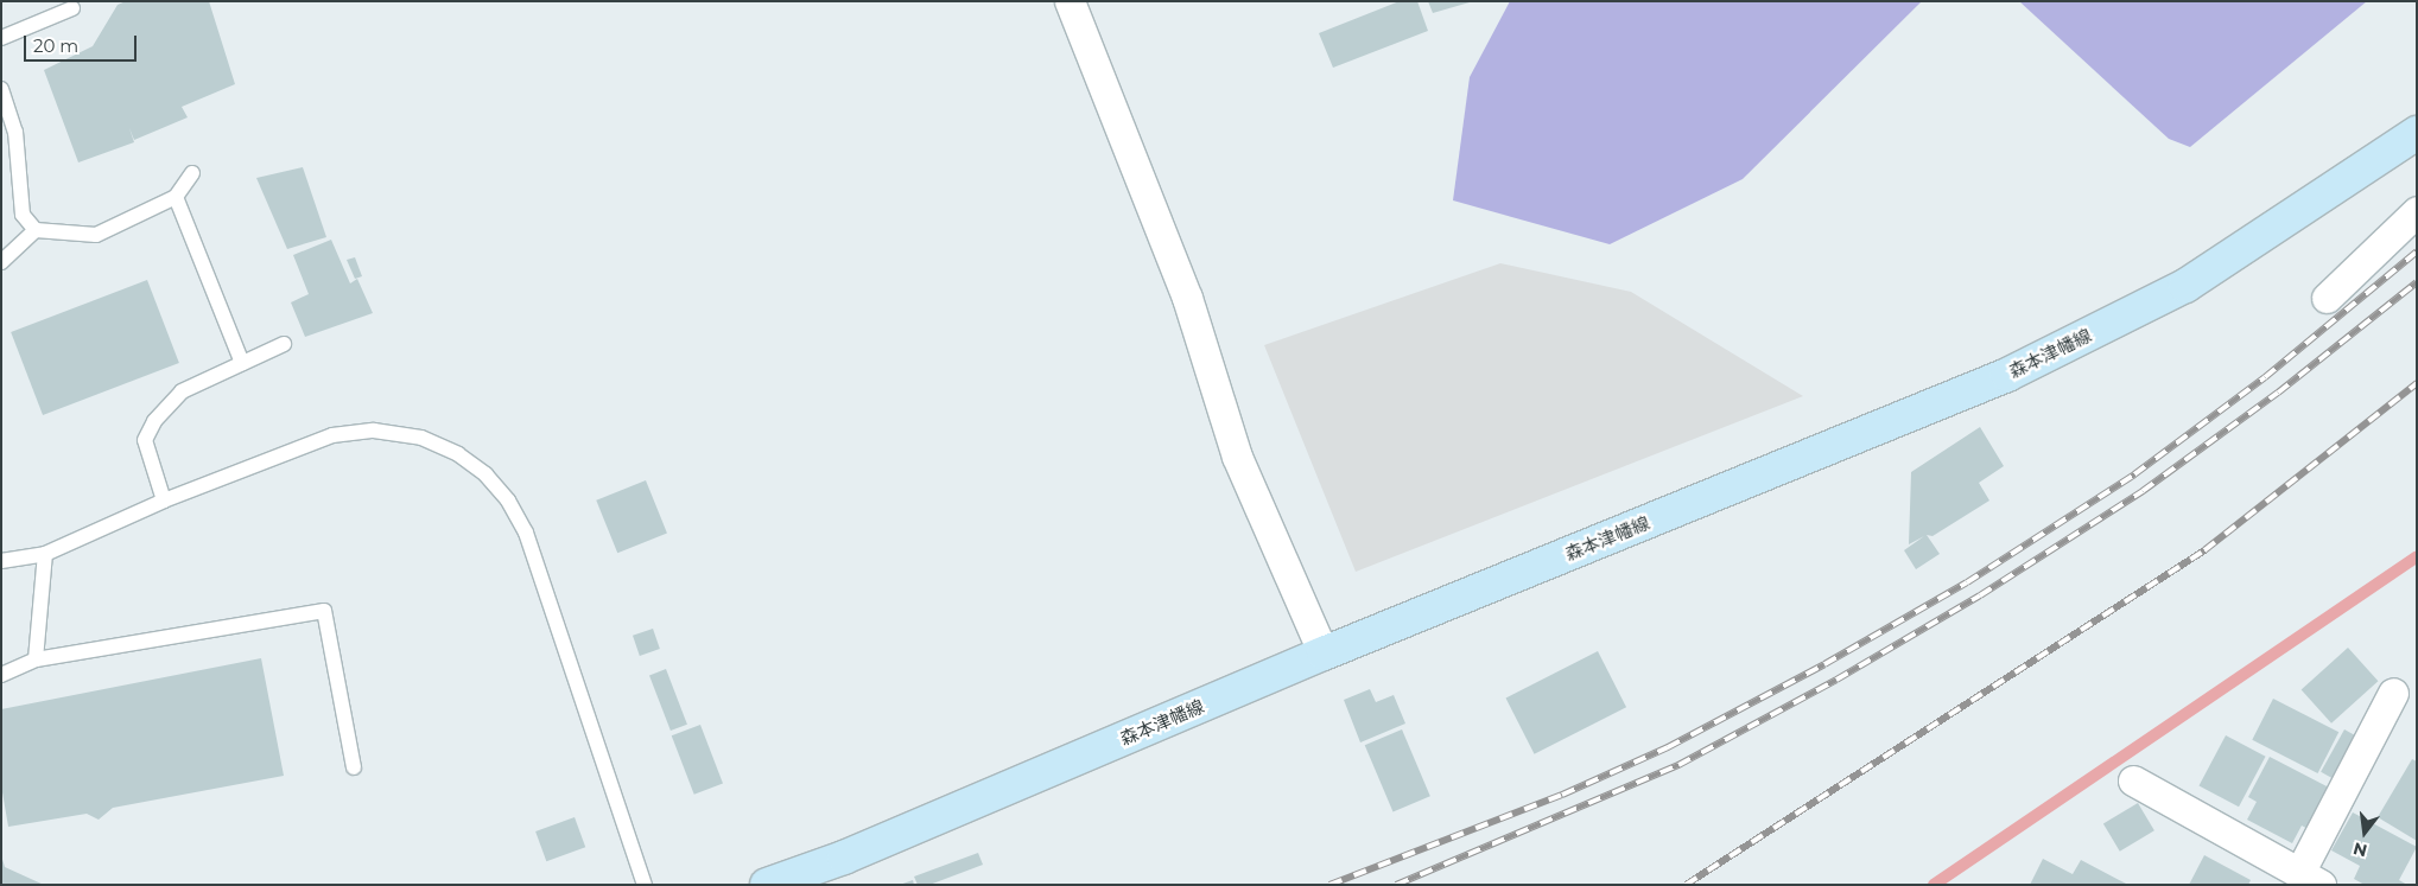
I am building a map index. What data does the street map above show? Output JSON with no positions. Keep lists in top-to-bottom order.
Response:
{
  "streets": {
    "main road": ["森本津幡線"]
  },
  "scale_bar": "20 m",
  "north": "bottom"
}
